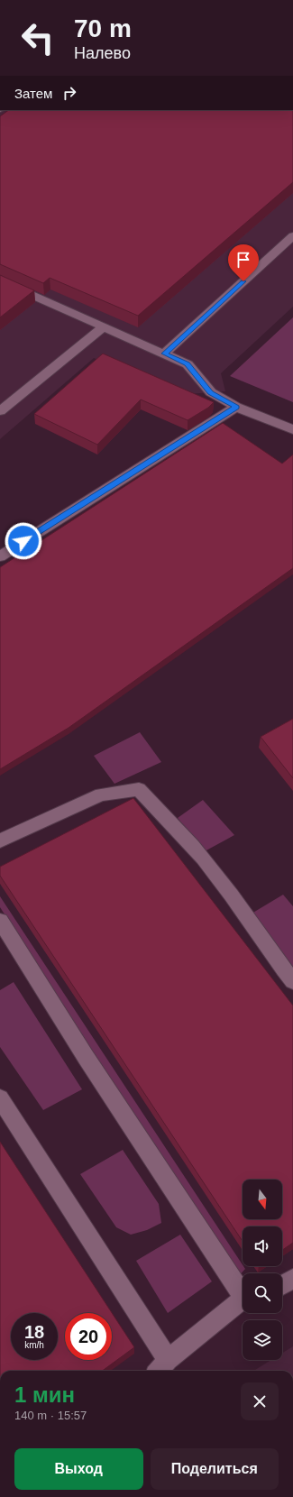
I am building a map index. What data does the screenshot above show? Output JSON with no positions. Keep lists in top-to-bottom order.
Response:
{
  "north": "bottom",
  "page": {
    "turn": ["70 m", "Налево"],
    "then": "Затем",
    "speed": "18 km/h",
    "limit": "20",
    "heading": ["1 мин", "140 m · 15:57"],
    "buttons": ["Выход", "Поделиться"]
  }
}
